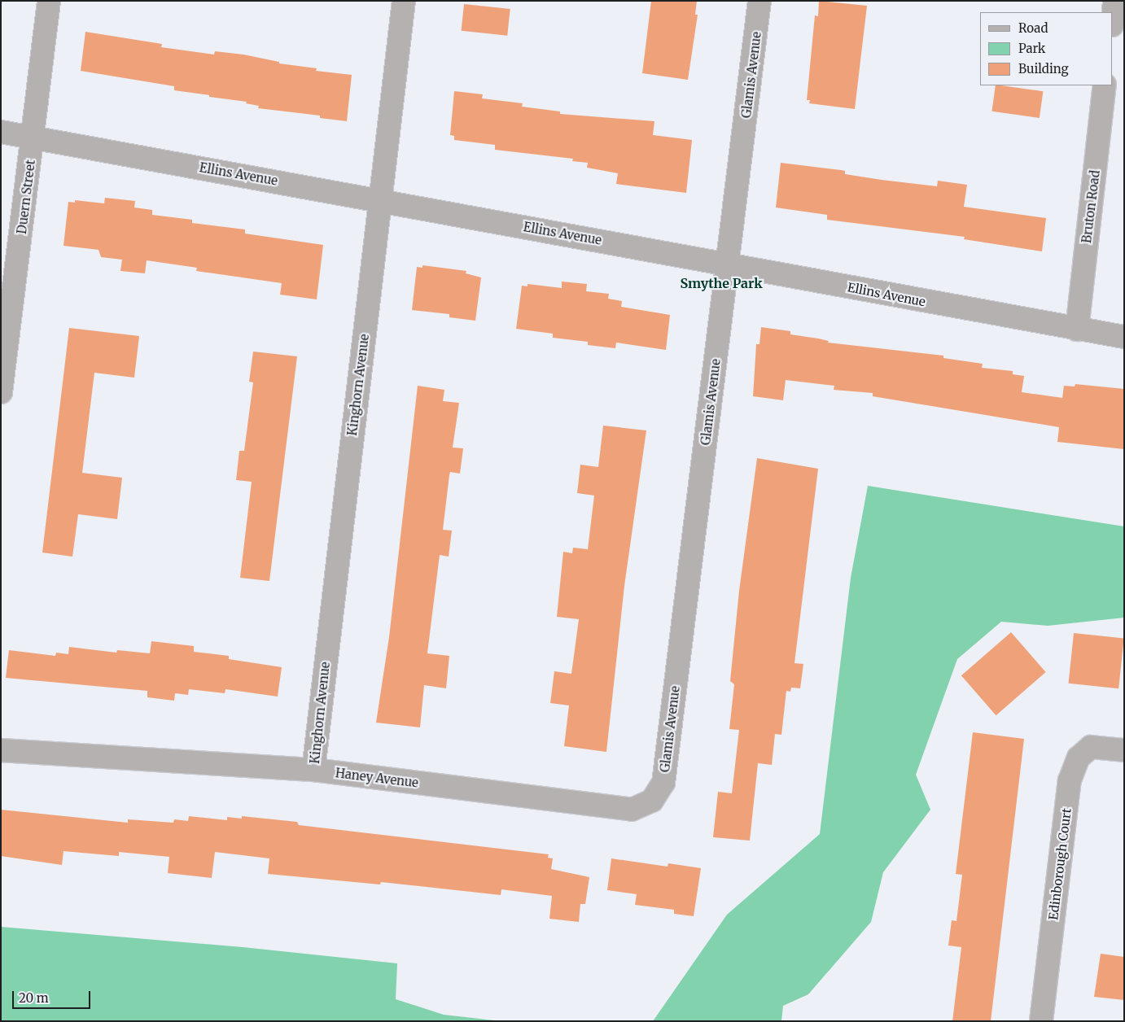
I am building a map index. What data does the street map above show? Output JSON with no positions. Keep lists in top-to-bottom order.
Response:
{
  "streets": {
    "street": [
      "Glamis Avenue",
      "Ellins Avenue",
      "Duern Street",
      "Bruton Road",
      "Kinghorn Avenue",
      "Haney Avenue",
      "Edinborough Court"
    ]
  },
  "crossings": [
    ["Glamis Avenue", "Ellins Avenue"],
    ["Glamis Avenue", "Haney Avenue"],
    ["Ellins Avenue", "Duern Street"],
    ["Ellins Avenue", "Bruton Road"],
    ["Ellins Avenue", "Kinghorn Avenue"],
    ["Kinghorn Avenue", "Haney Avenue"]
  ],
  "districts": ["Smythe Park"],
  "legend": ["Road", "Park", "Building"],
  "scale_bar": "20 m"
}
